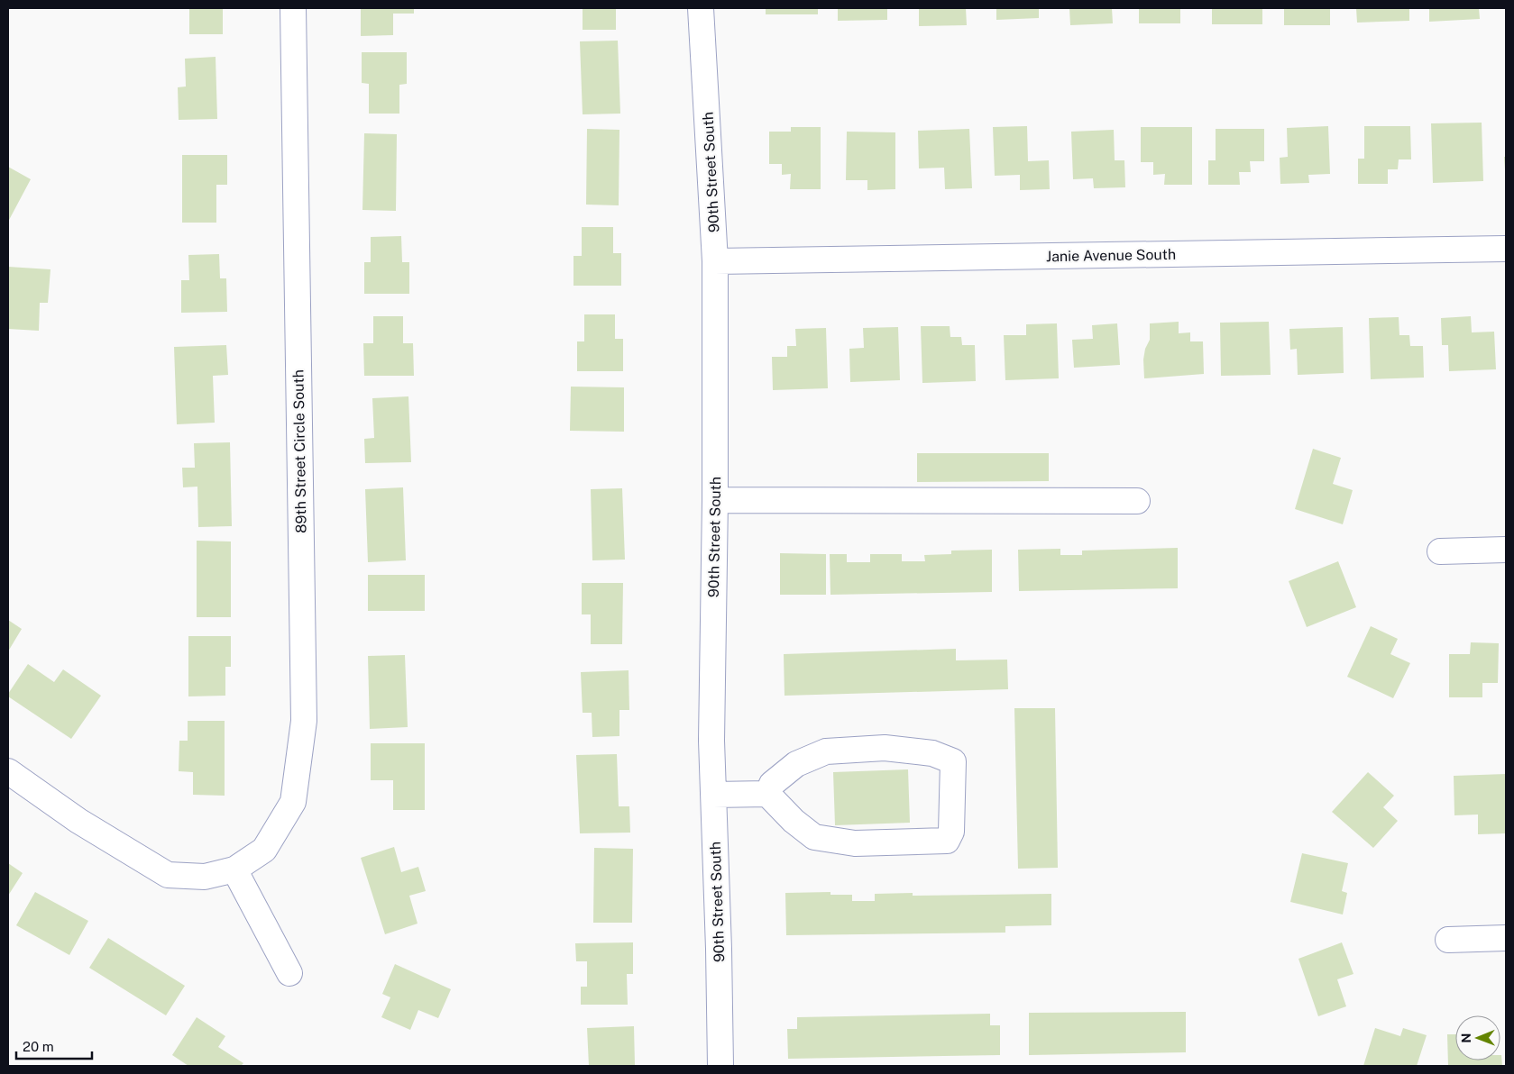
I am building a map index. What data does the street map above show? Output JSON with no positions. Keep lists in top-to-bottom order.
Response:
{
  "streets": {
    "street": ["90th Street South", "Janie Avenue South", "89th Street Circle South"]
  },
  "crossings": [
    ["90th Street South", "Janie Avenue South"]
  ],
  "scale_bar": "20 m",
  "north": "left"
}
